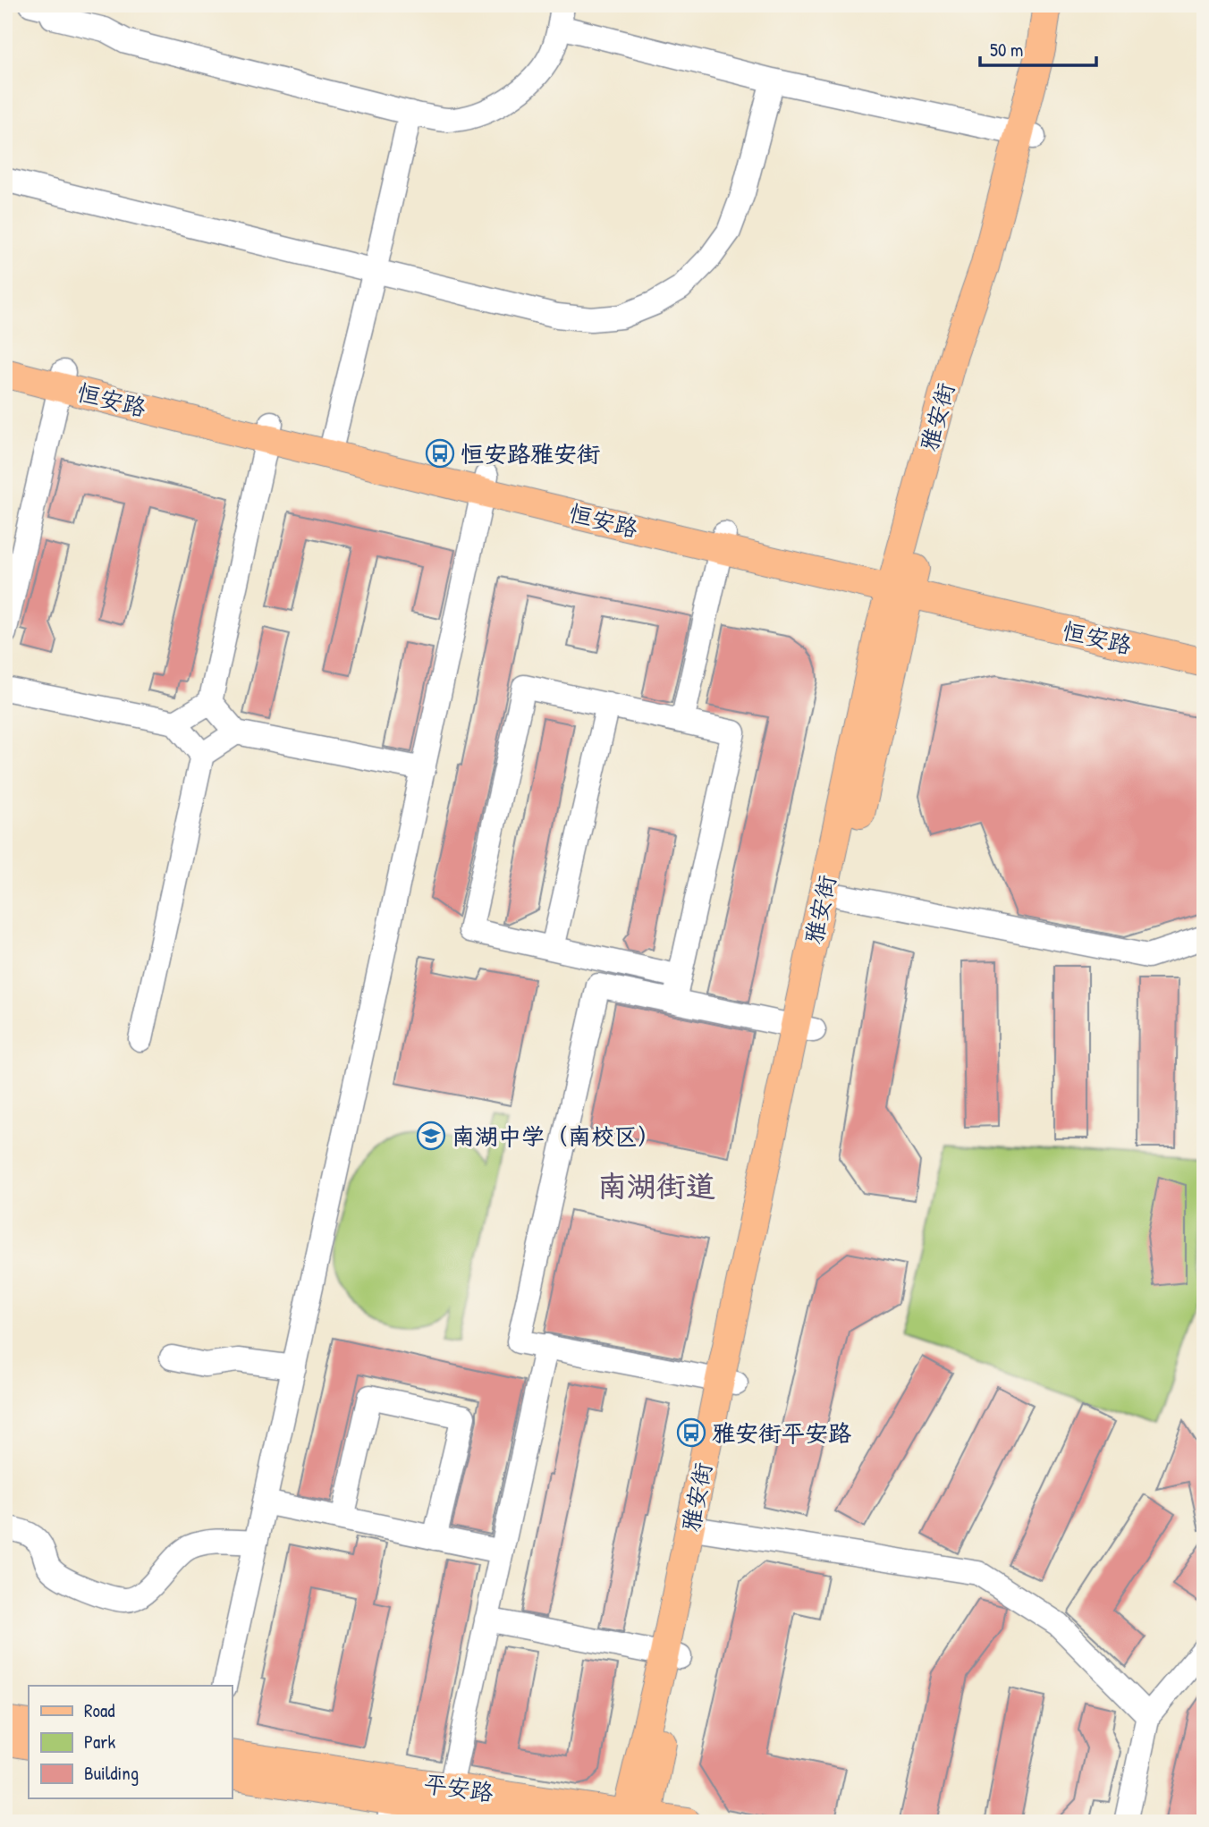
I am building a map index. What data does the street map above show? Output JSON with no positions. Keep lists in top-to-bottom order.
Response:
{
  "streets": {
    "main road": ["恒安路", "雅安街", "平安路"]
  },
  "crossings": [
    ["恒安路", "雅安街"],
    ["雅安街", "平安路"]
  ],
  "districts": ["南湖街道"],
  "places": {
    "bus stop": ["恒安路雅安街", "雅安街平安路"],
    "school or university": ["南湖中学（南校区）"]
  },
  "legend": ["Road", "Park", "Building"],
  "scale_bar": "50 m"
}
